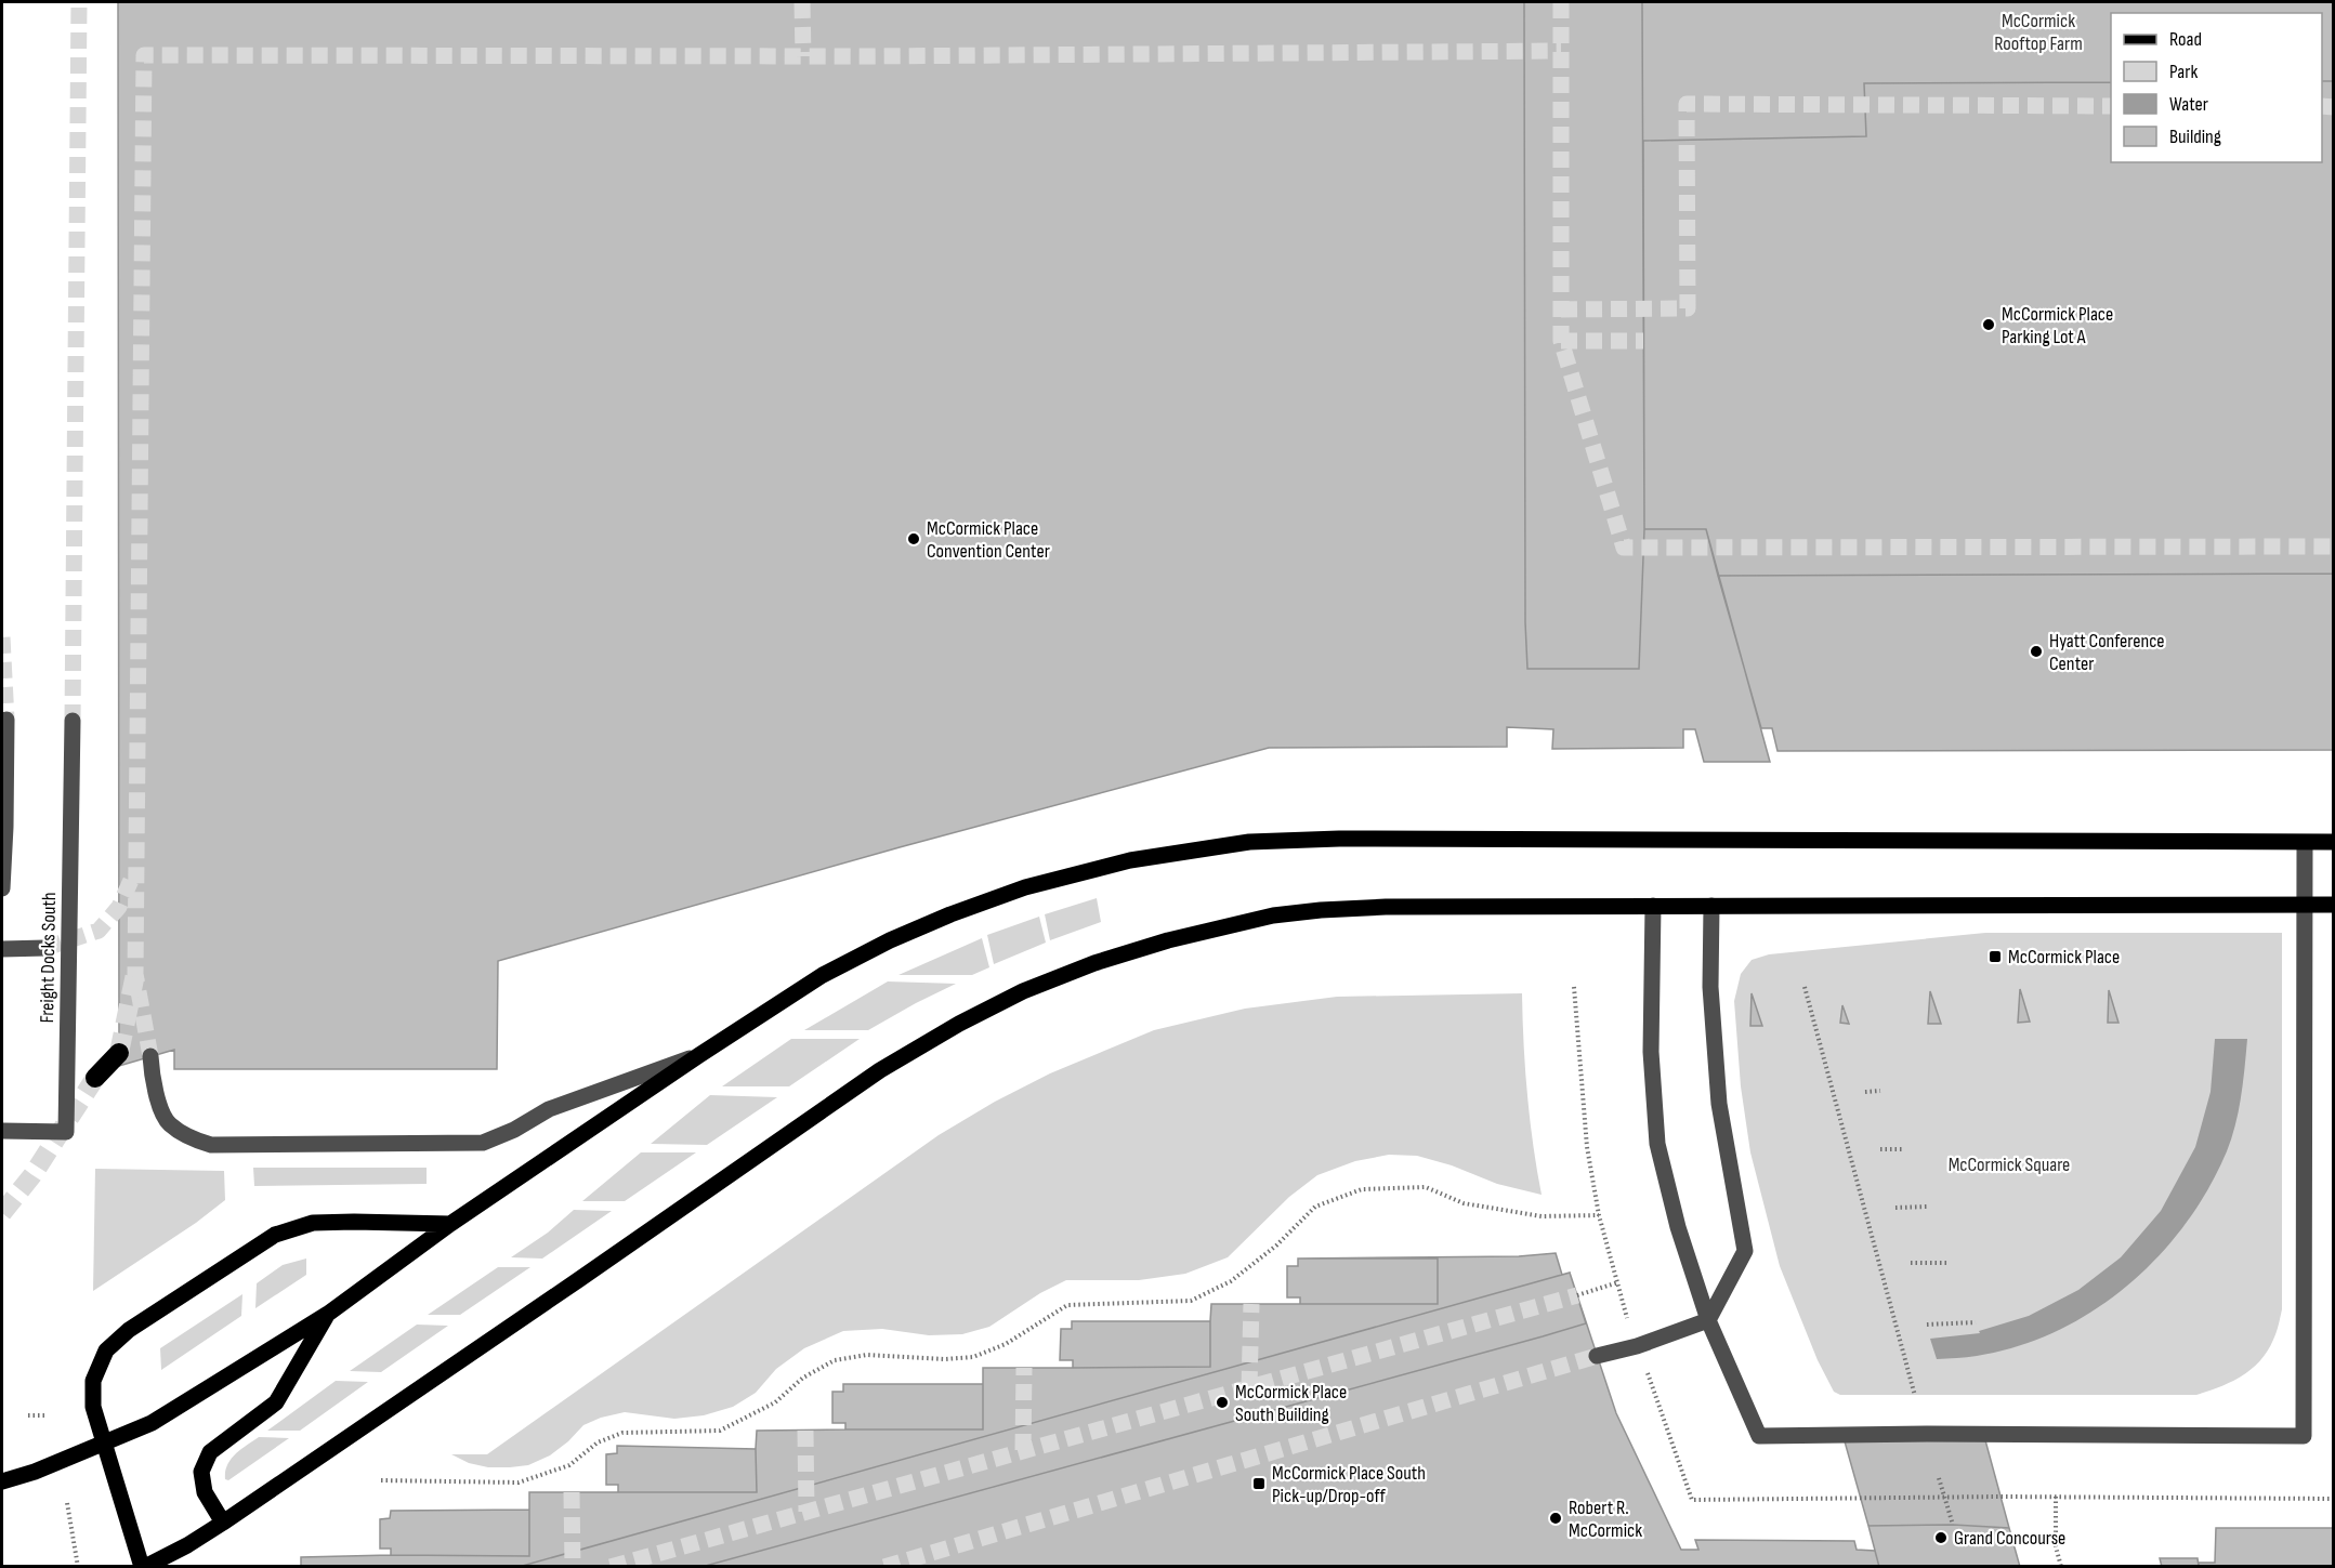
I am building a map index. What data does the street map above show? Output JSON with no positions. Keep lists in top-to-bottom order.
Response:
{
  "streets": {
    "street": ["Freight Docks South"]
  },
  "parks": ["McCormick Rooftop Farm", "McCormick Square"],
  "places": {
    "other": [
      "McCormick Place Parking Lot A",
      "McCormick Place Convention Center",
      "Hyatt Conference Center",
      "McCormick Place South Building",
      "Robert R. McCormick",
      "Grand Concourse"
    ],
    "transit": ["McCormick Place", "McCormick Place South Pick-up/Drop-off"]
  },
  "legend": [
    "Road",
    "Park",
    "Water",
    "Building"
  ]
}
